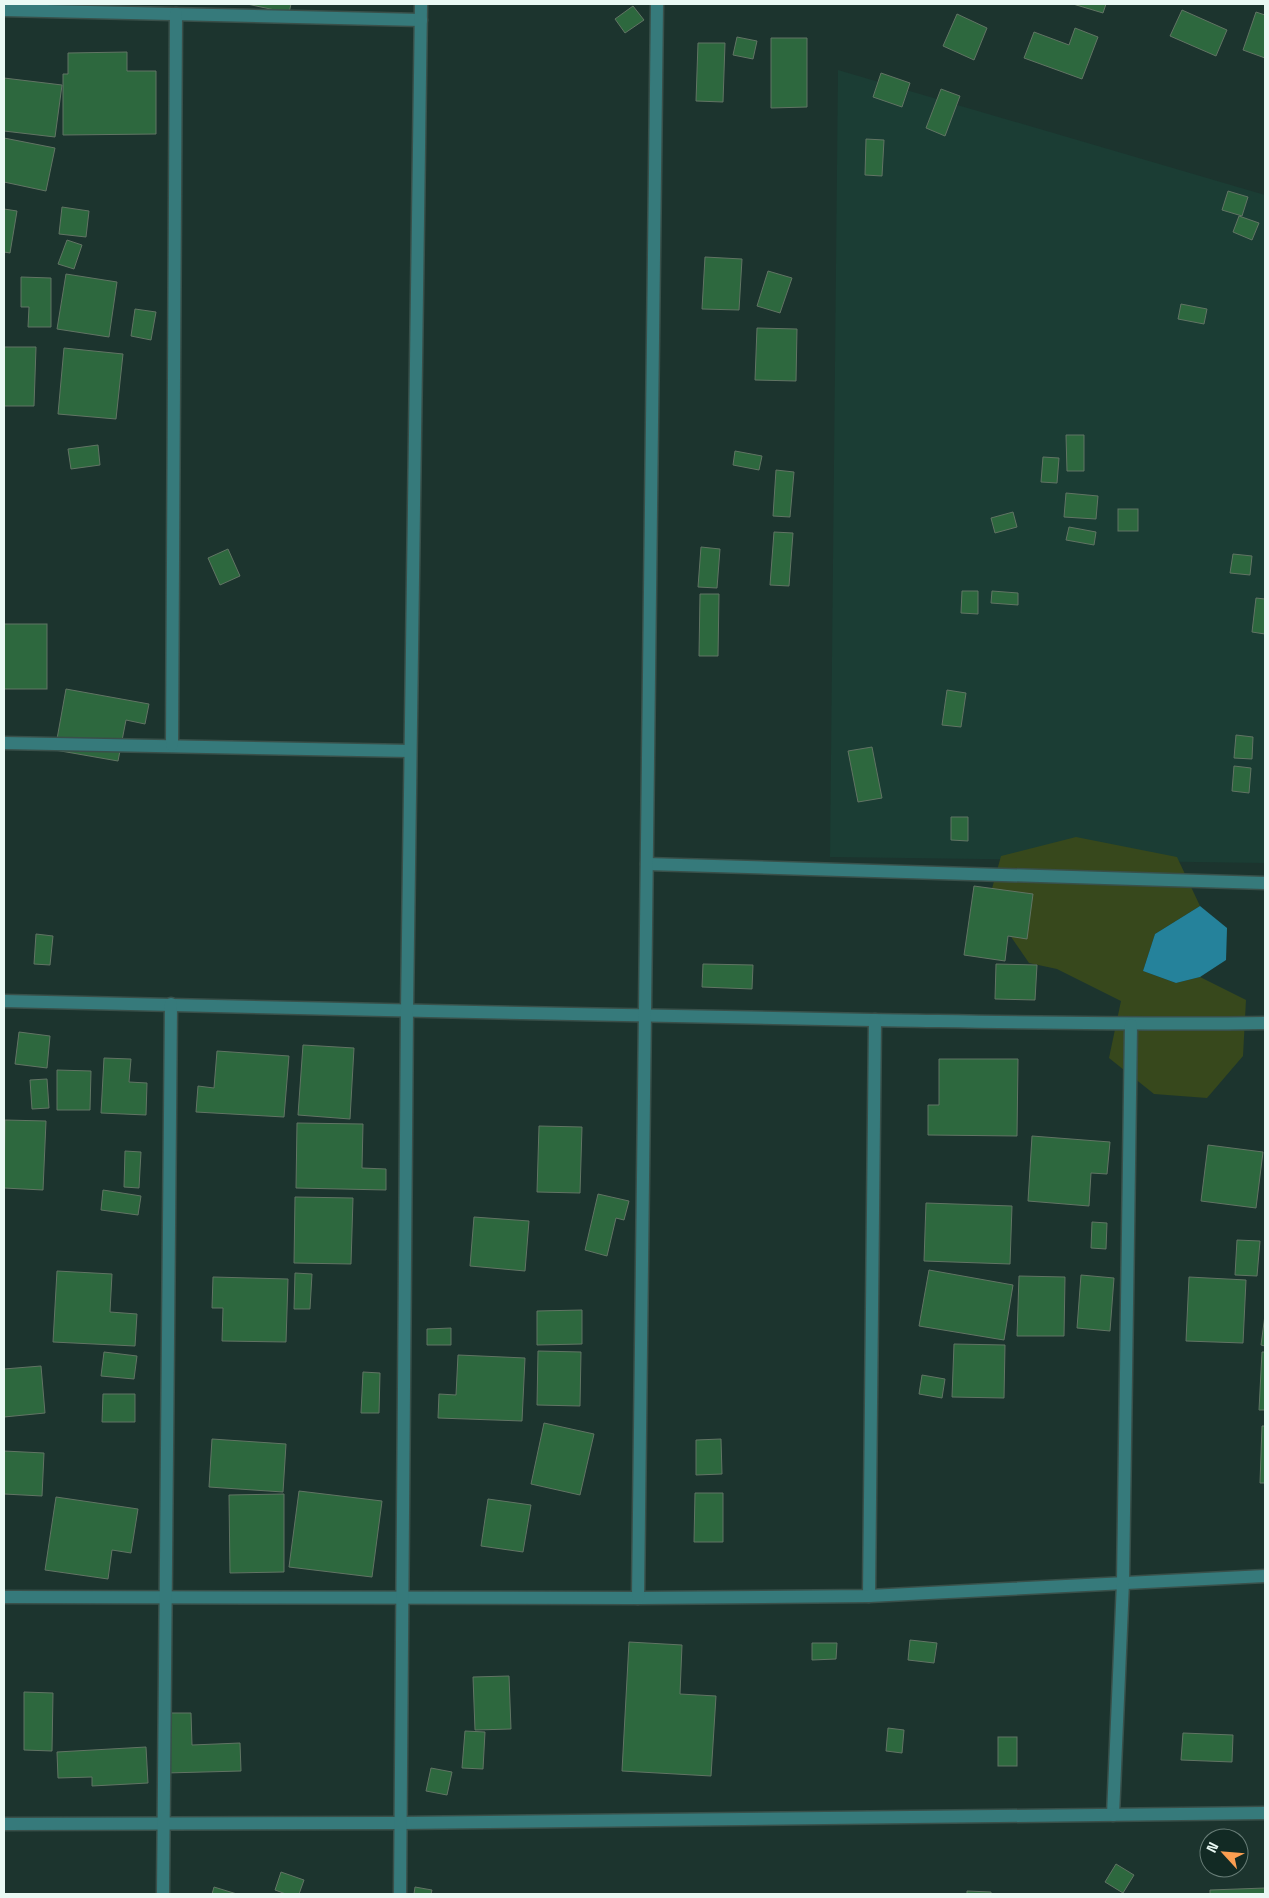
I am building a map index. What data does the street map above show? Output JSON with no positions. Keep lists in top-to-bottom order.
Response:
{
  "north": "top left"
}
